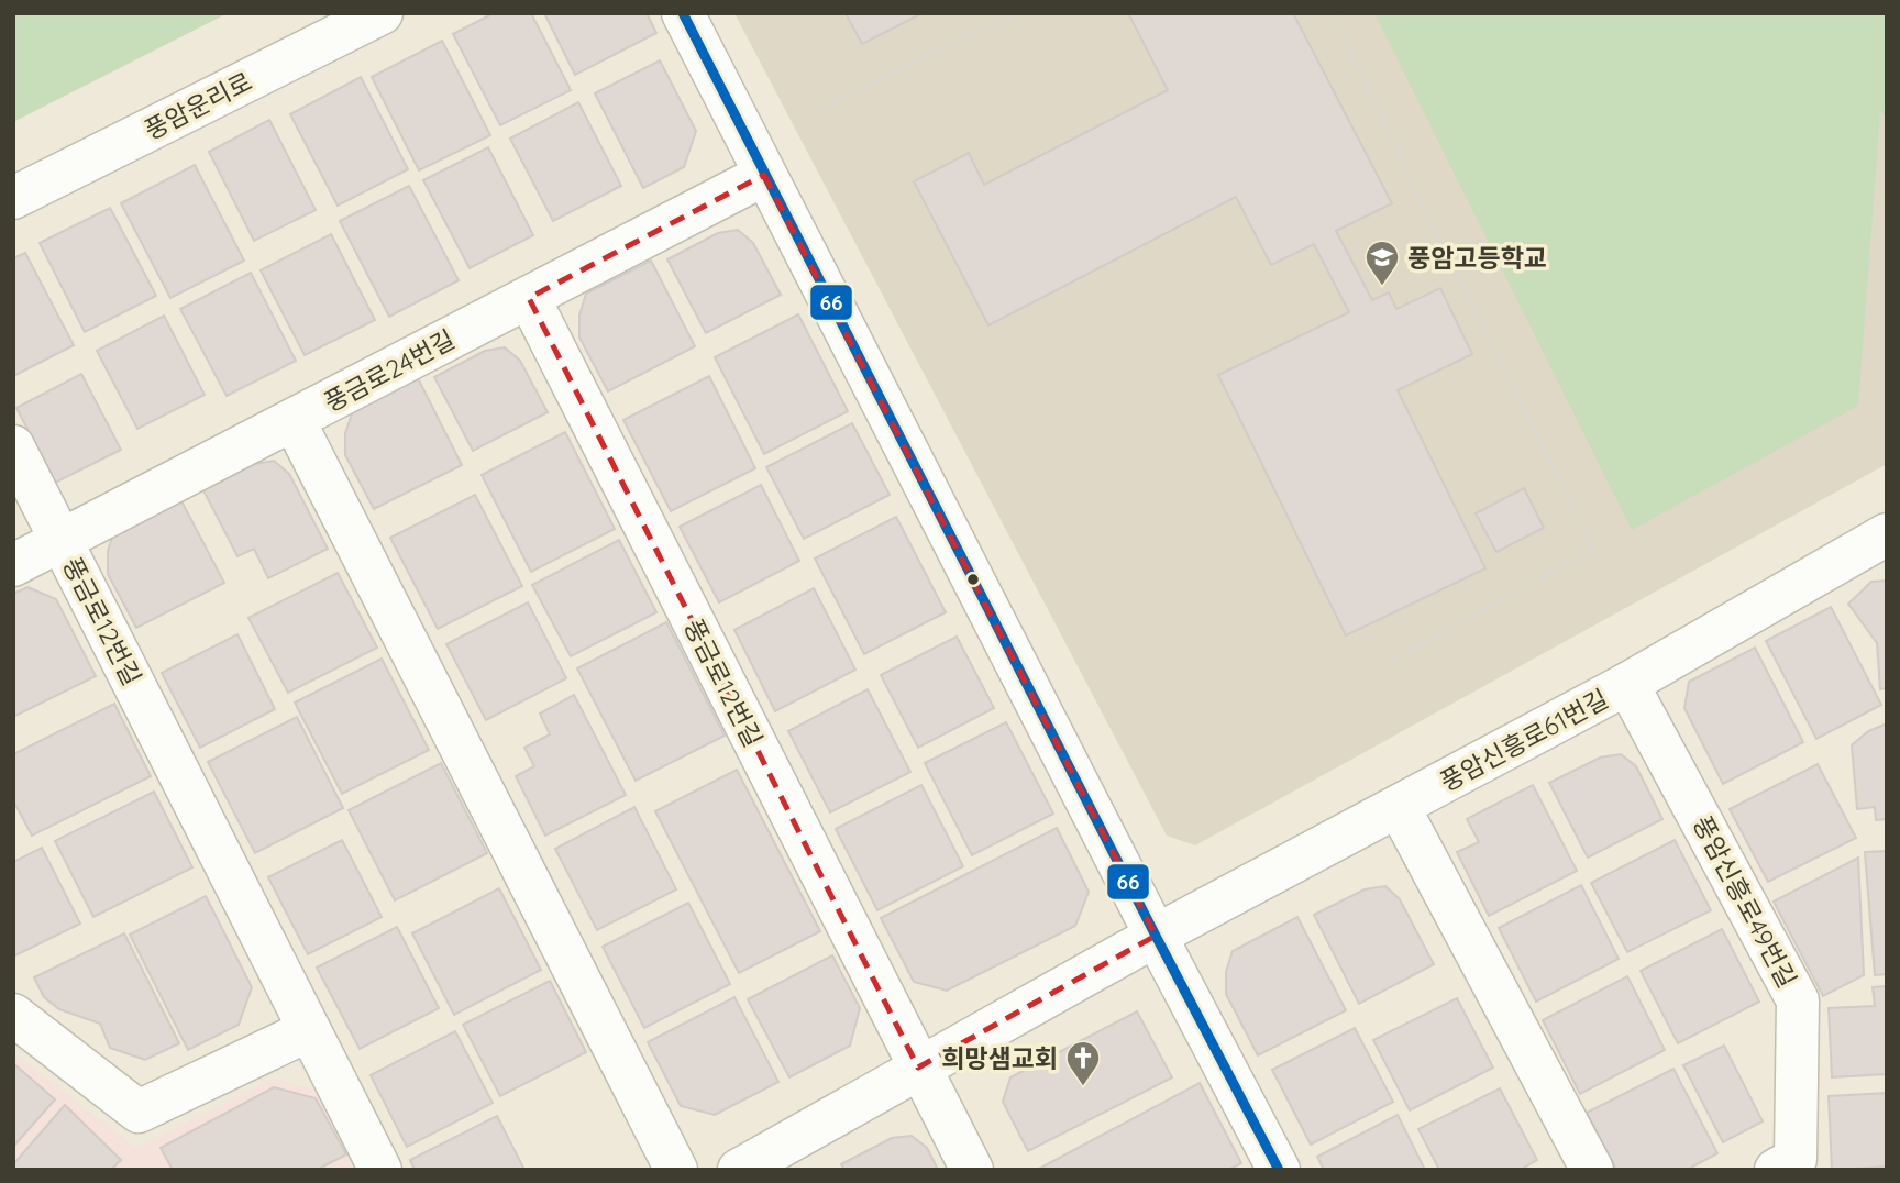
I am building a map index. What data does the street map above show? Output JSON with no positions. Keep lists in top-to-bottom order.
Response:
{
  "streets": {
    "street": [
      "풍암운리로",
      "풍금로24번길",
      "풍금로12번길",
      "풍암신흥로61번길",
      "풍암신흥로49번길"
    ]
  },
  "crossings": [
    ["풍금로24번길", "풍금로12번길"],
    ["풍암신흥로61번길", "풍암신흥로49번길"]
  ],
  "places": {
    "school or university": ["풍암고등학교"],
    "church": ["희망샘교회"]
  },
  "lines": ["transit line 66"]
}
